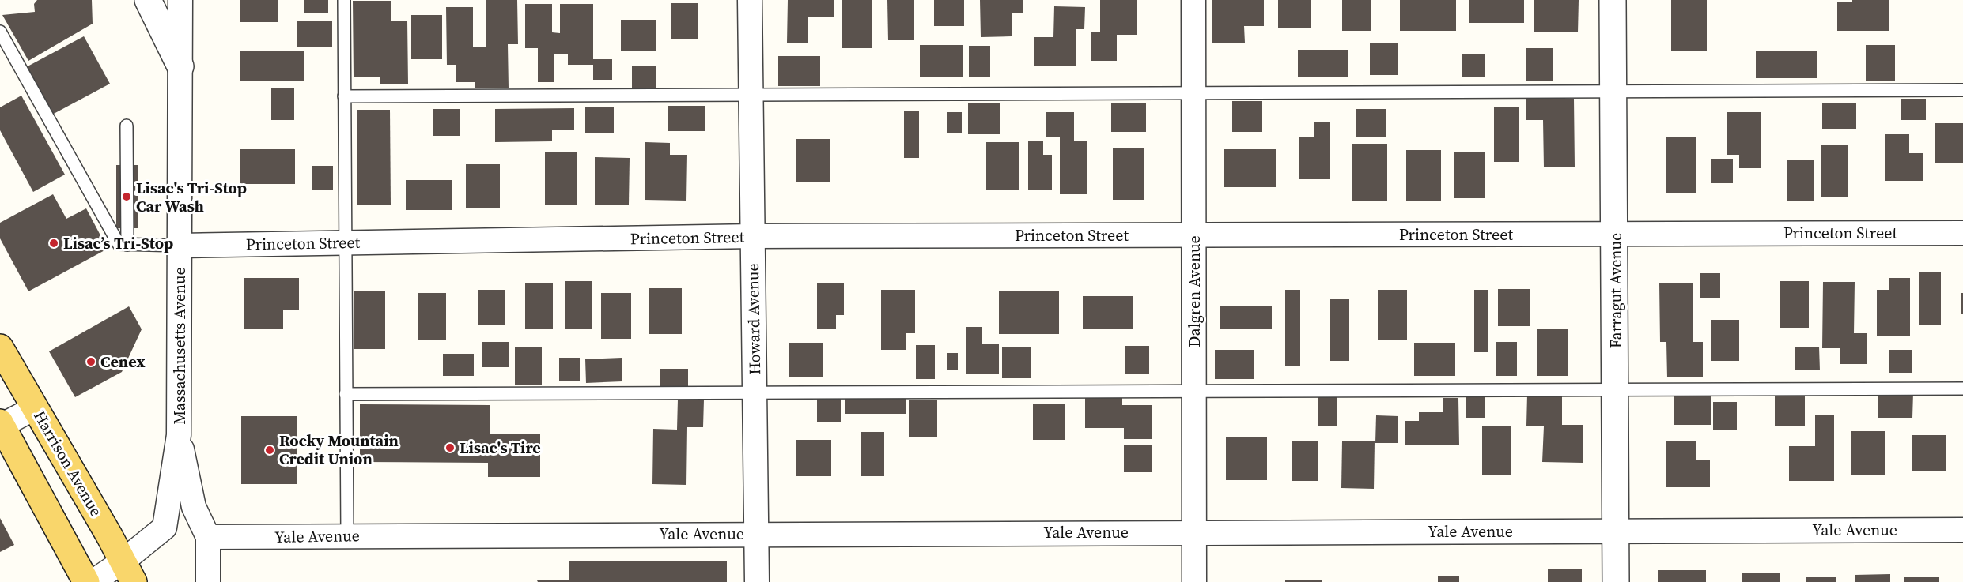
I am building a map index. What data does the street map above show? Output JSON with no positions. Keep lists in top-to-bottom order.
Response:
{
  "streets": {
    "main road": ["Harrison Avenue"],
    "street": [
      "Princeton Street",
      "Farragut Avenue",
      "Dalgren Avenue",
      "Howard Avenue",
      "Massachusetts Avenue",
      "Yale Avenue"
    ]
  },
  "crossings": [
    ["Princeton Street", "Farragut Avenue"],
    ["Princeton Street", "Dalgren Avenue"],
    ["Princeton Street", "Howard Avenue"],
    ["Princeton Street", "Massachusetts Avenue"],
    ["Farragut Avenue", "Yale Avenue"],
    ["Dalgren Avenue", "Yale Avenue"],
    ["Howard Avenue", "Yale Avenue"],
    ["Massachusetts Avenue", "Harrison Avenue"],
    ["Massachusetts Avenue", "Yale Avenue"]
  ],
  "places": [
    "Lisac's Tri-Stop Car Wash",
    "Lisac’s Tri-Stop",
    "Cenex",
    "Lisac's Tire",
    "Rocky Mountain Credit Union"
  ]
}
